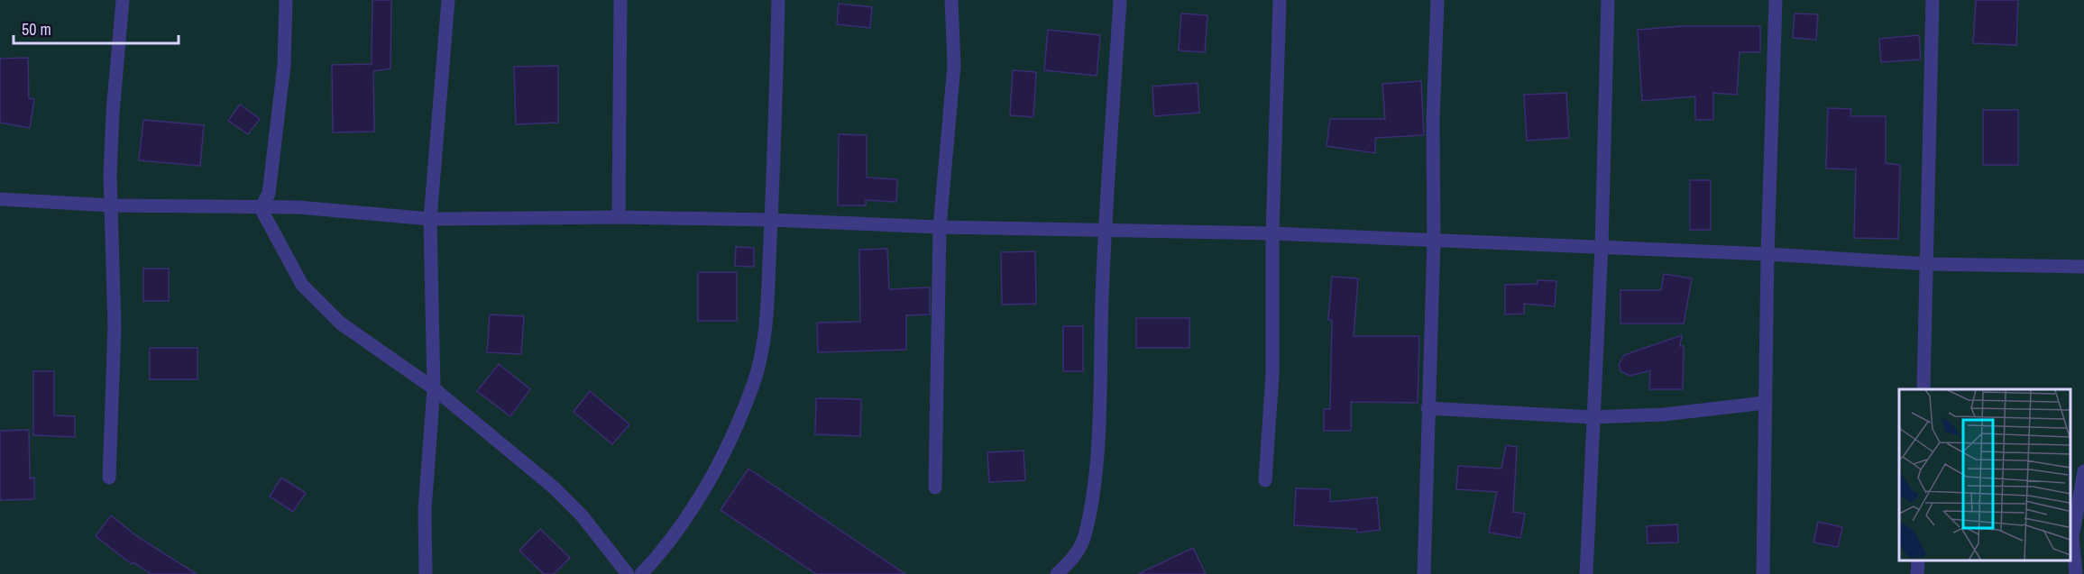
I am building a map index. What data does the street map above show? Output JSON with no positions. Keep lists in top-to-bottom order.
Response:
{
  "scale_bar": "50 m"
}
